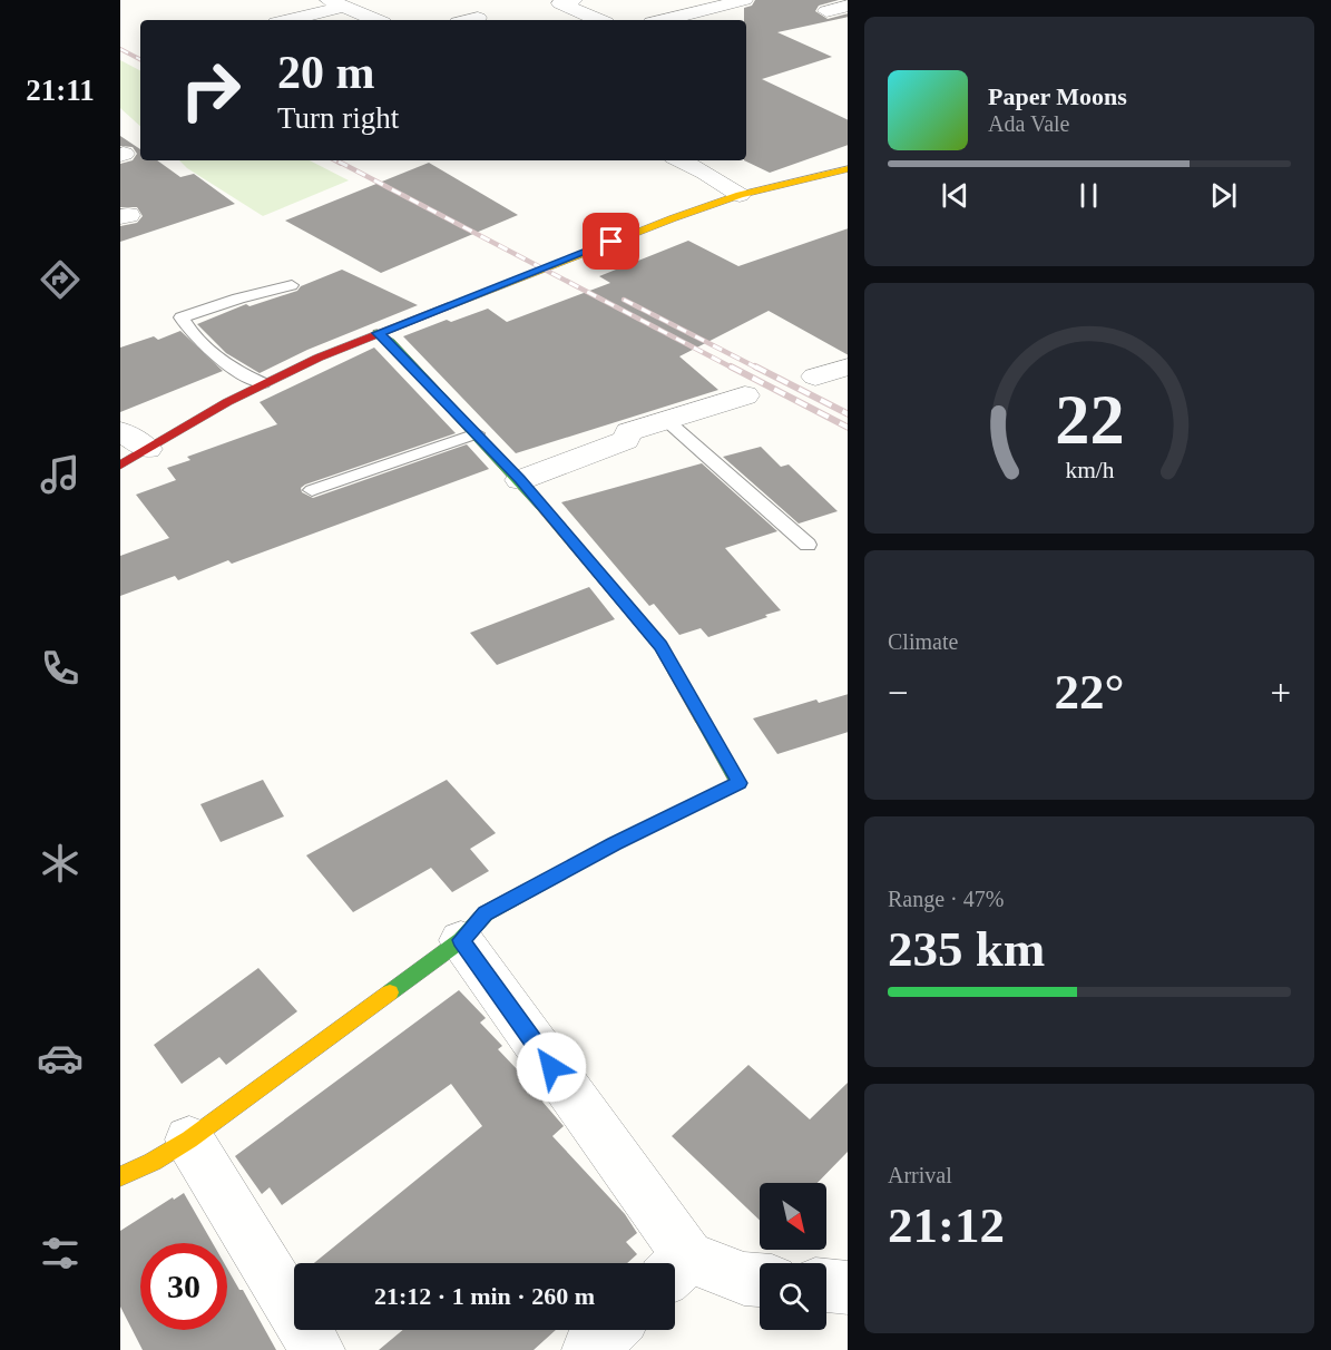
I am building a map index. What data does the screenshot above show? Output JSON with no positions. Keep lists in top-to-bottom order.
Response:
{
  "north": "bottom right",
  "page": {
    "tabs": "21:11",
    "turn": ["20 m", "Turn right"],
    "song": ["Paper Moons", "Ada Vale"],
    "tile": [
      "Climate",
      ["Range · 47%", "235 km"],
      ["Arrival", "21:12"]
    ],
    "heat": ["−", "22°", "+"],
    "limit": "30",
    "trip": "21:12 · 1 min · 260 m",
    "gauge": ["22", "km/h"]
  }
}
